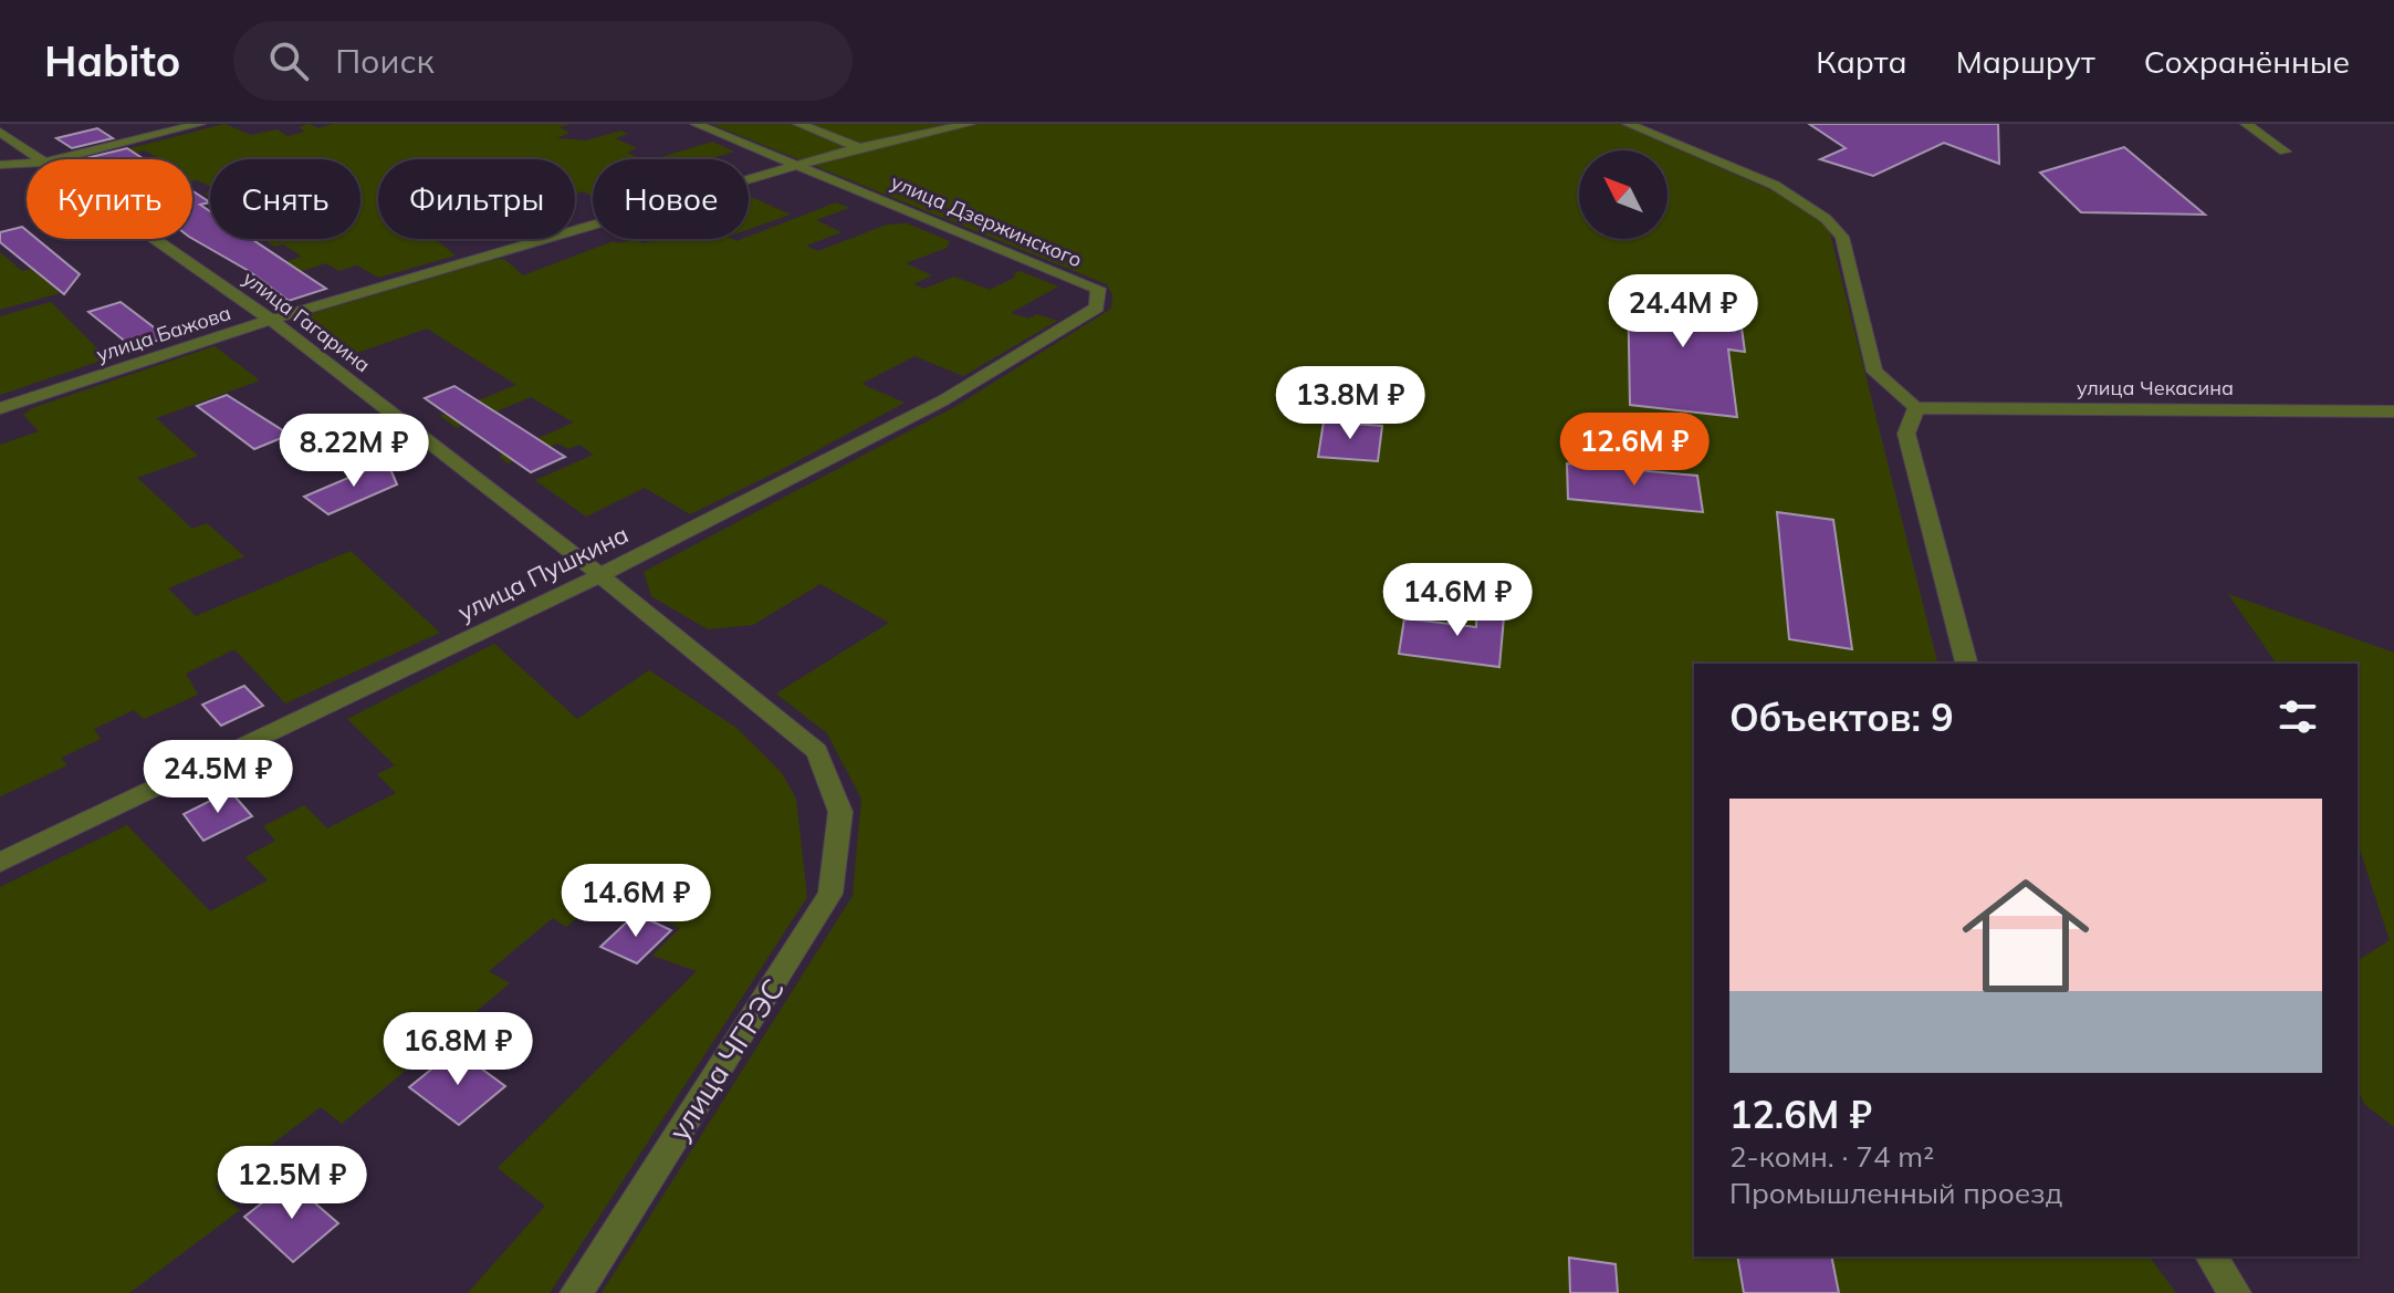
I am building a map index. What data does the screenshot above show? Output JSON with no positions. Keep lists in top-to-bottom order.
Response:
{
  "streets": {
    "street": [
      "улица Дзержинского",
      "улица Гагарина",
      "улица Бажова",
      "улица Чекасина",
      "улица Пушкина",
      "улица ЧГРЭС"
    ]
  },
  "crossings": [
    ["улица Дзержинского", "улица Бажова"],
    ["улица Дзержинского", "улица Пушкина"],
    ["улица Гагарина", "улица Бажова"],
    ["улица Гагарина", "улица Пушкина"],
    ["улица Гагарина", "улица ЧГРЭС"]
  ],
  "north": "top left",
  "page": {
    "header": "Habito",
    "search": "Поиск",
    "nav": ["Карта", "Маршрут", "Сохранённые"],
    "chip": [
      "Купить",
      "Снять",
      "Фильтры",
      "Новое"
    ],
    "price": [
      "24.4M ₽",
      "13.8M ₽",
      "12.6M ₽",
      "8.22M ₽",
      "14.6M ₽",
      "24.5M ₽",
      "14.6M ₽",
      "16.8M ₽",
      "12.5M ₽"
    ],
    "heading": "Объектов: 9",
    "list": [
      {
        "name": "12.6M ₽",
        "note": "2-комн. · 74 m² · Промышленный проезд"
      }
    ]
  }
}
